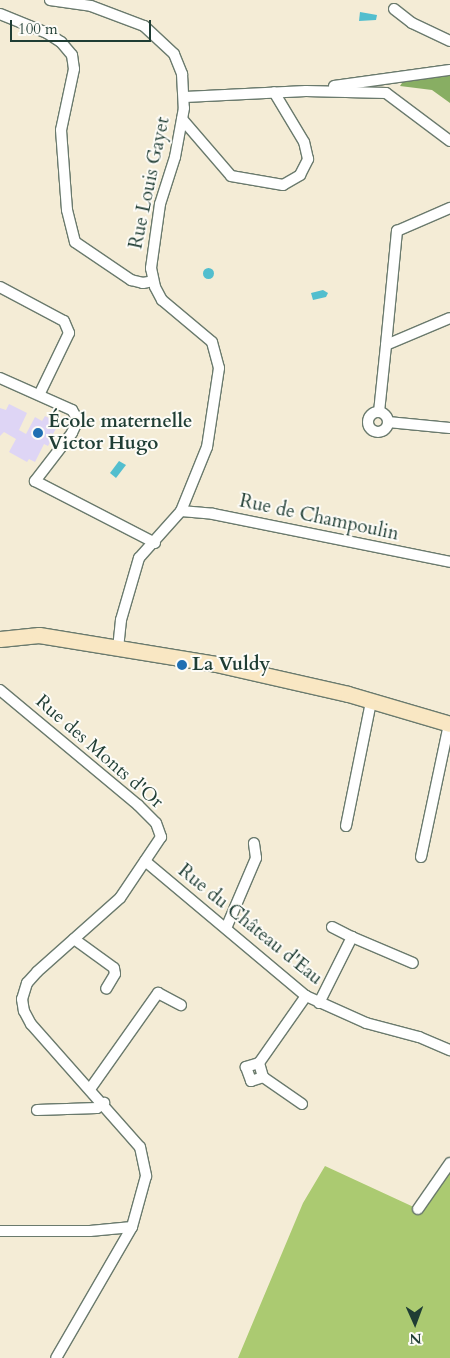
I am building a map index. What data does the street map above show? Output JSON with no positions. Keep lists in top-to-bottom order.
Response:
{
  "streets": {
    "street": [
      "Rue Louis Gayet",
      "Rue de Champoulin",
      "Rue des Monts d'Or",
      "Rue du Château d'Eau"
    ]
  },
  "crossings": [
    ["Rue Louis Gayet", "Rue de Champoulin"],
    ["Rue des Monts d'Or", "Rue du Château d'Eau"]
  ],
  "places": ["École maternelle Victor Hugo", "La Vuldy"],
  "scale_bar": "100 m",
  "north": "bottom"
}
